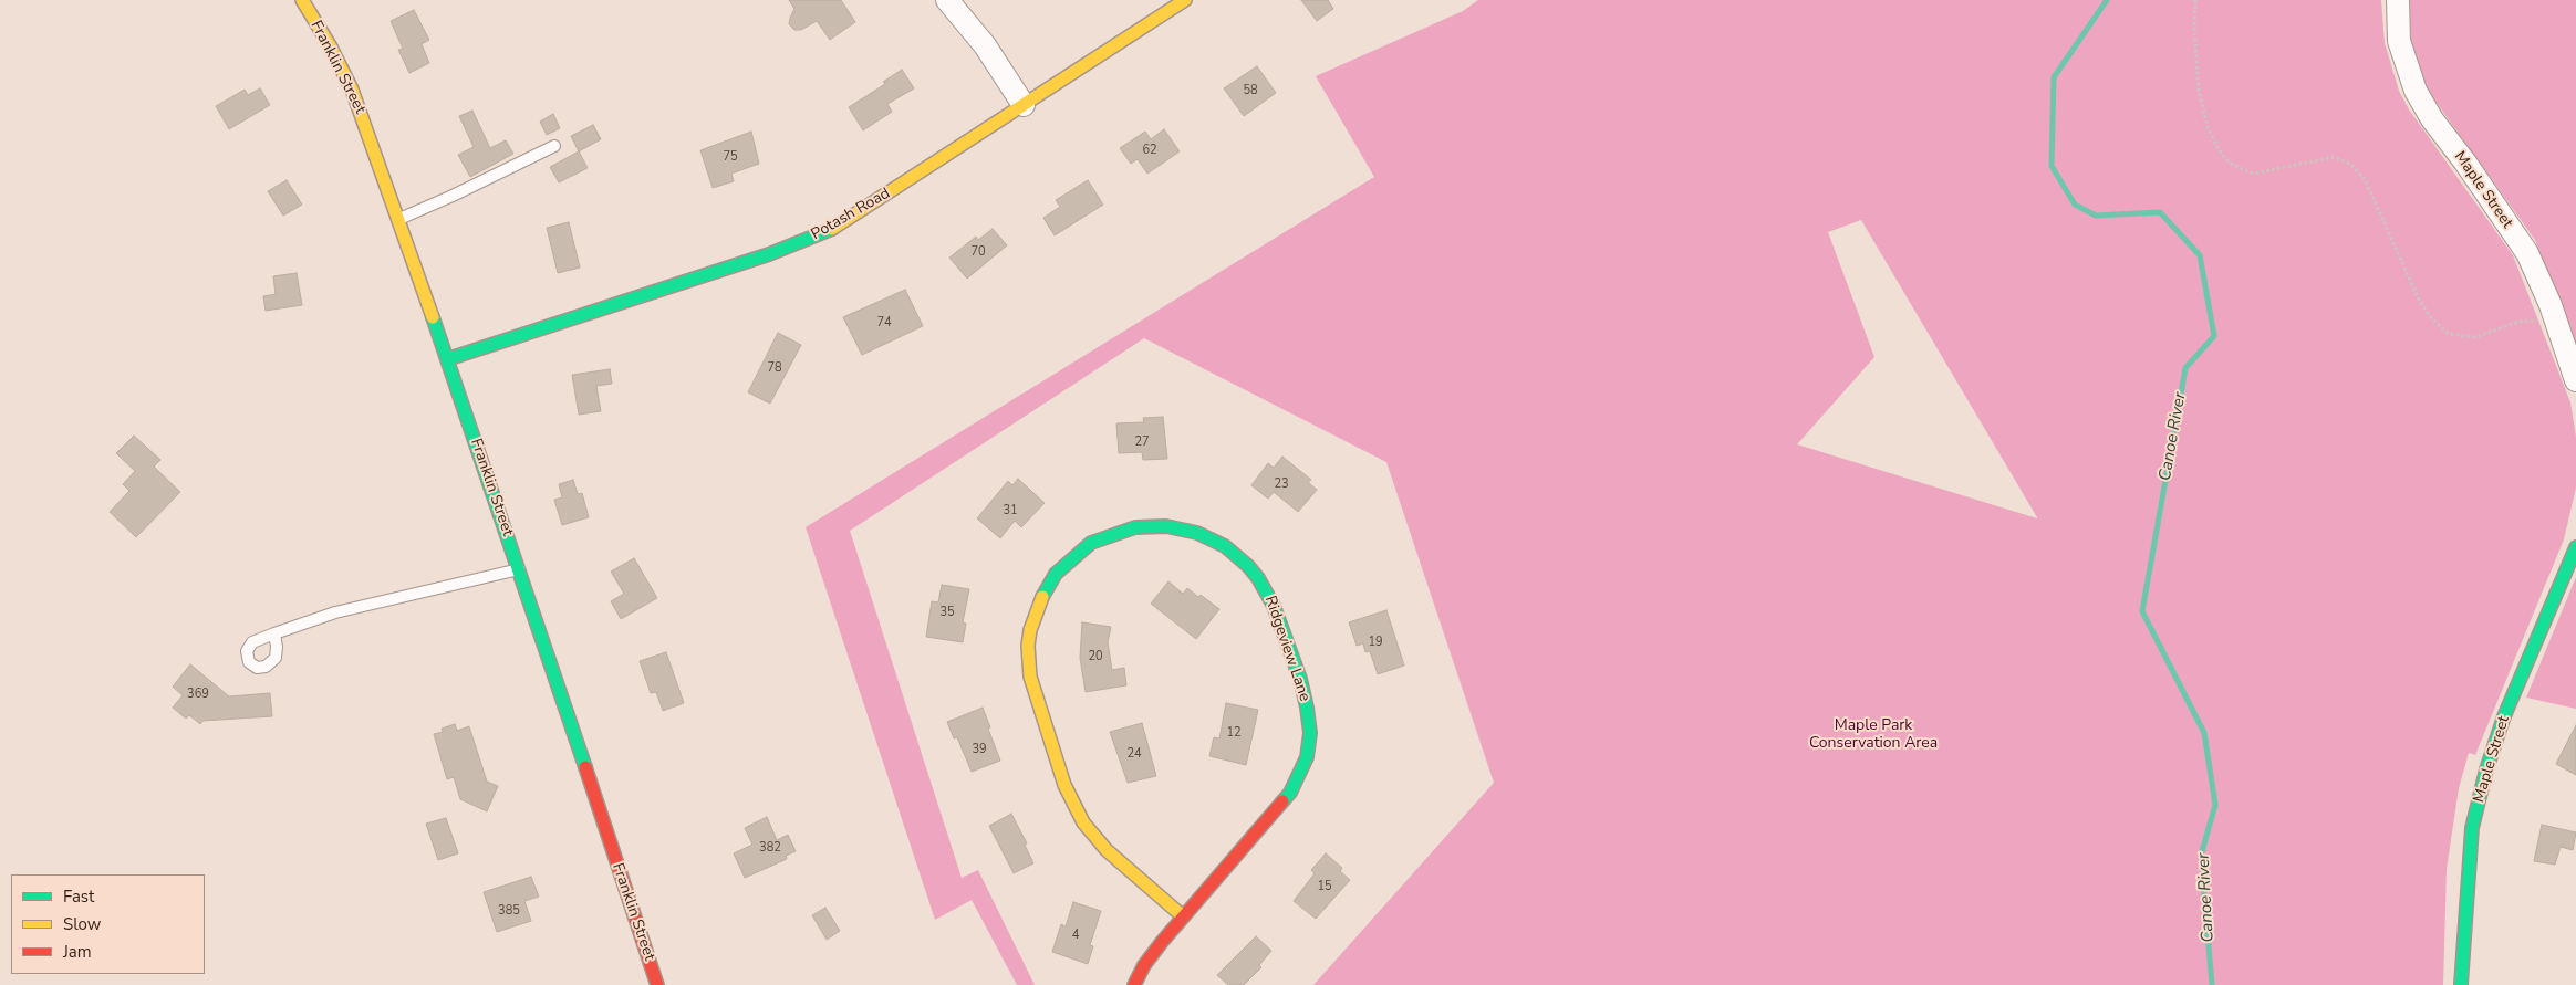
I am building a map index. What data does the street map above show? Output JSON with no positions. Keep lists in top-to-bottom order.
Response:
{
  "streets": {
    "street": [
      "Franklin Street",
      "Maple Street",
      "Potash Road",
      "Ridgeview Lane"
    ]
  },
  "crossings": [
    ["Franklin Street", "Potash Road"]
  ],
  "water": ["Canoe River"],
  "parks": ["Maple Park Conservation Area"],
  "house_numbers": [
    "58",
    "62",
    "75",
    "70",
    "74",
    "78",
    "27",
    "23",
    "31",
    "35",
    "19",
    "20",
    "369",
    "12",
    "39",
    "24",
    "382",
    "15",
    "385",
    "4"
  ],
  "legend": ["Fast", "Slow", "Jam"]
}
